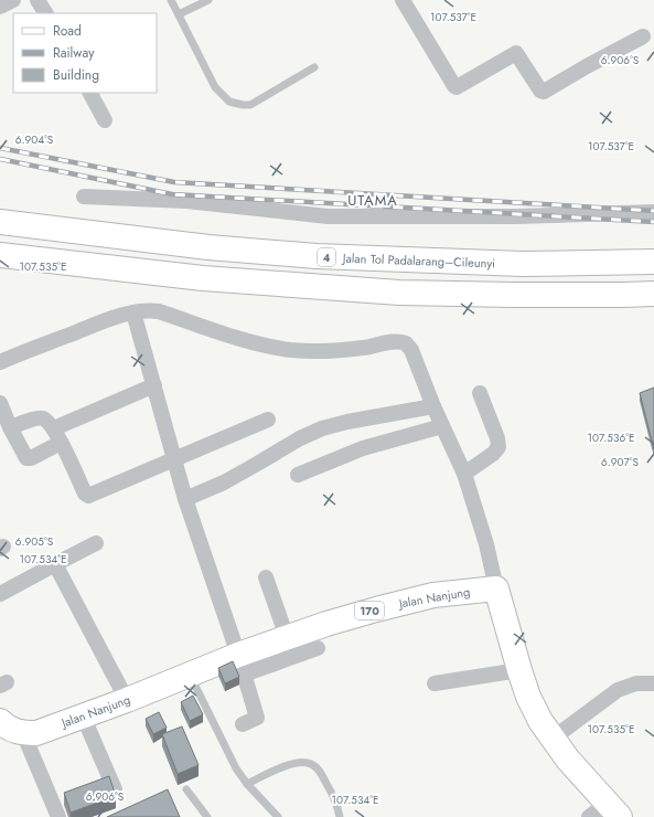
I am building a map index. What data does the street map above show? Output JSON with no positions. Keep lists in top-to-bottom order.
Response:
{
  "streets": {
    "main road": [
      "4",
      "Jalan Tol Padalarang–Cileunyi",
      "Jalan Nanjung",
      "170"
    ]
  },
  "districts": ["UTAMA"],
  "legend": ["Road", "Railway", "Building"],
  "coordinates": [
    "107.537°E",
    "6.906°S",
    "6.904°S",
    "107.535°E",
    "107.536°E",
    "6.907°S",
    "6.905°S",
    "107.534°E"
  ]
}
